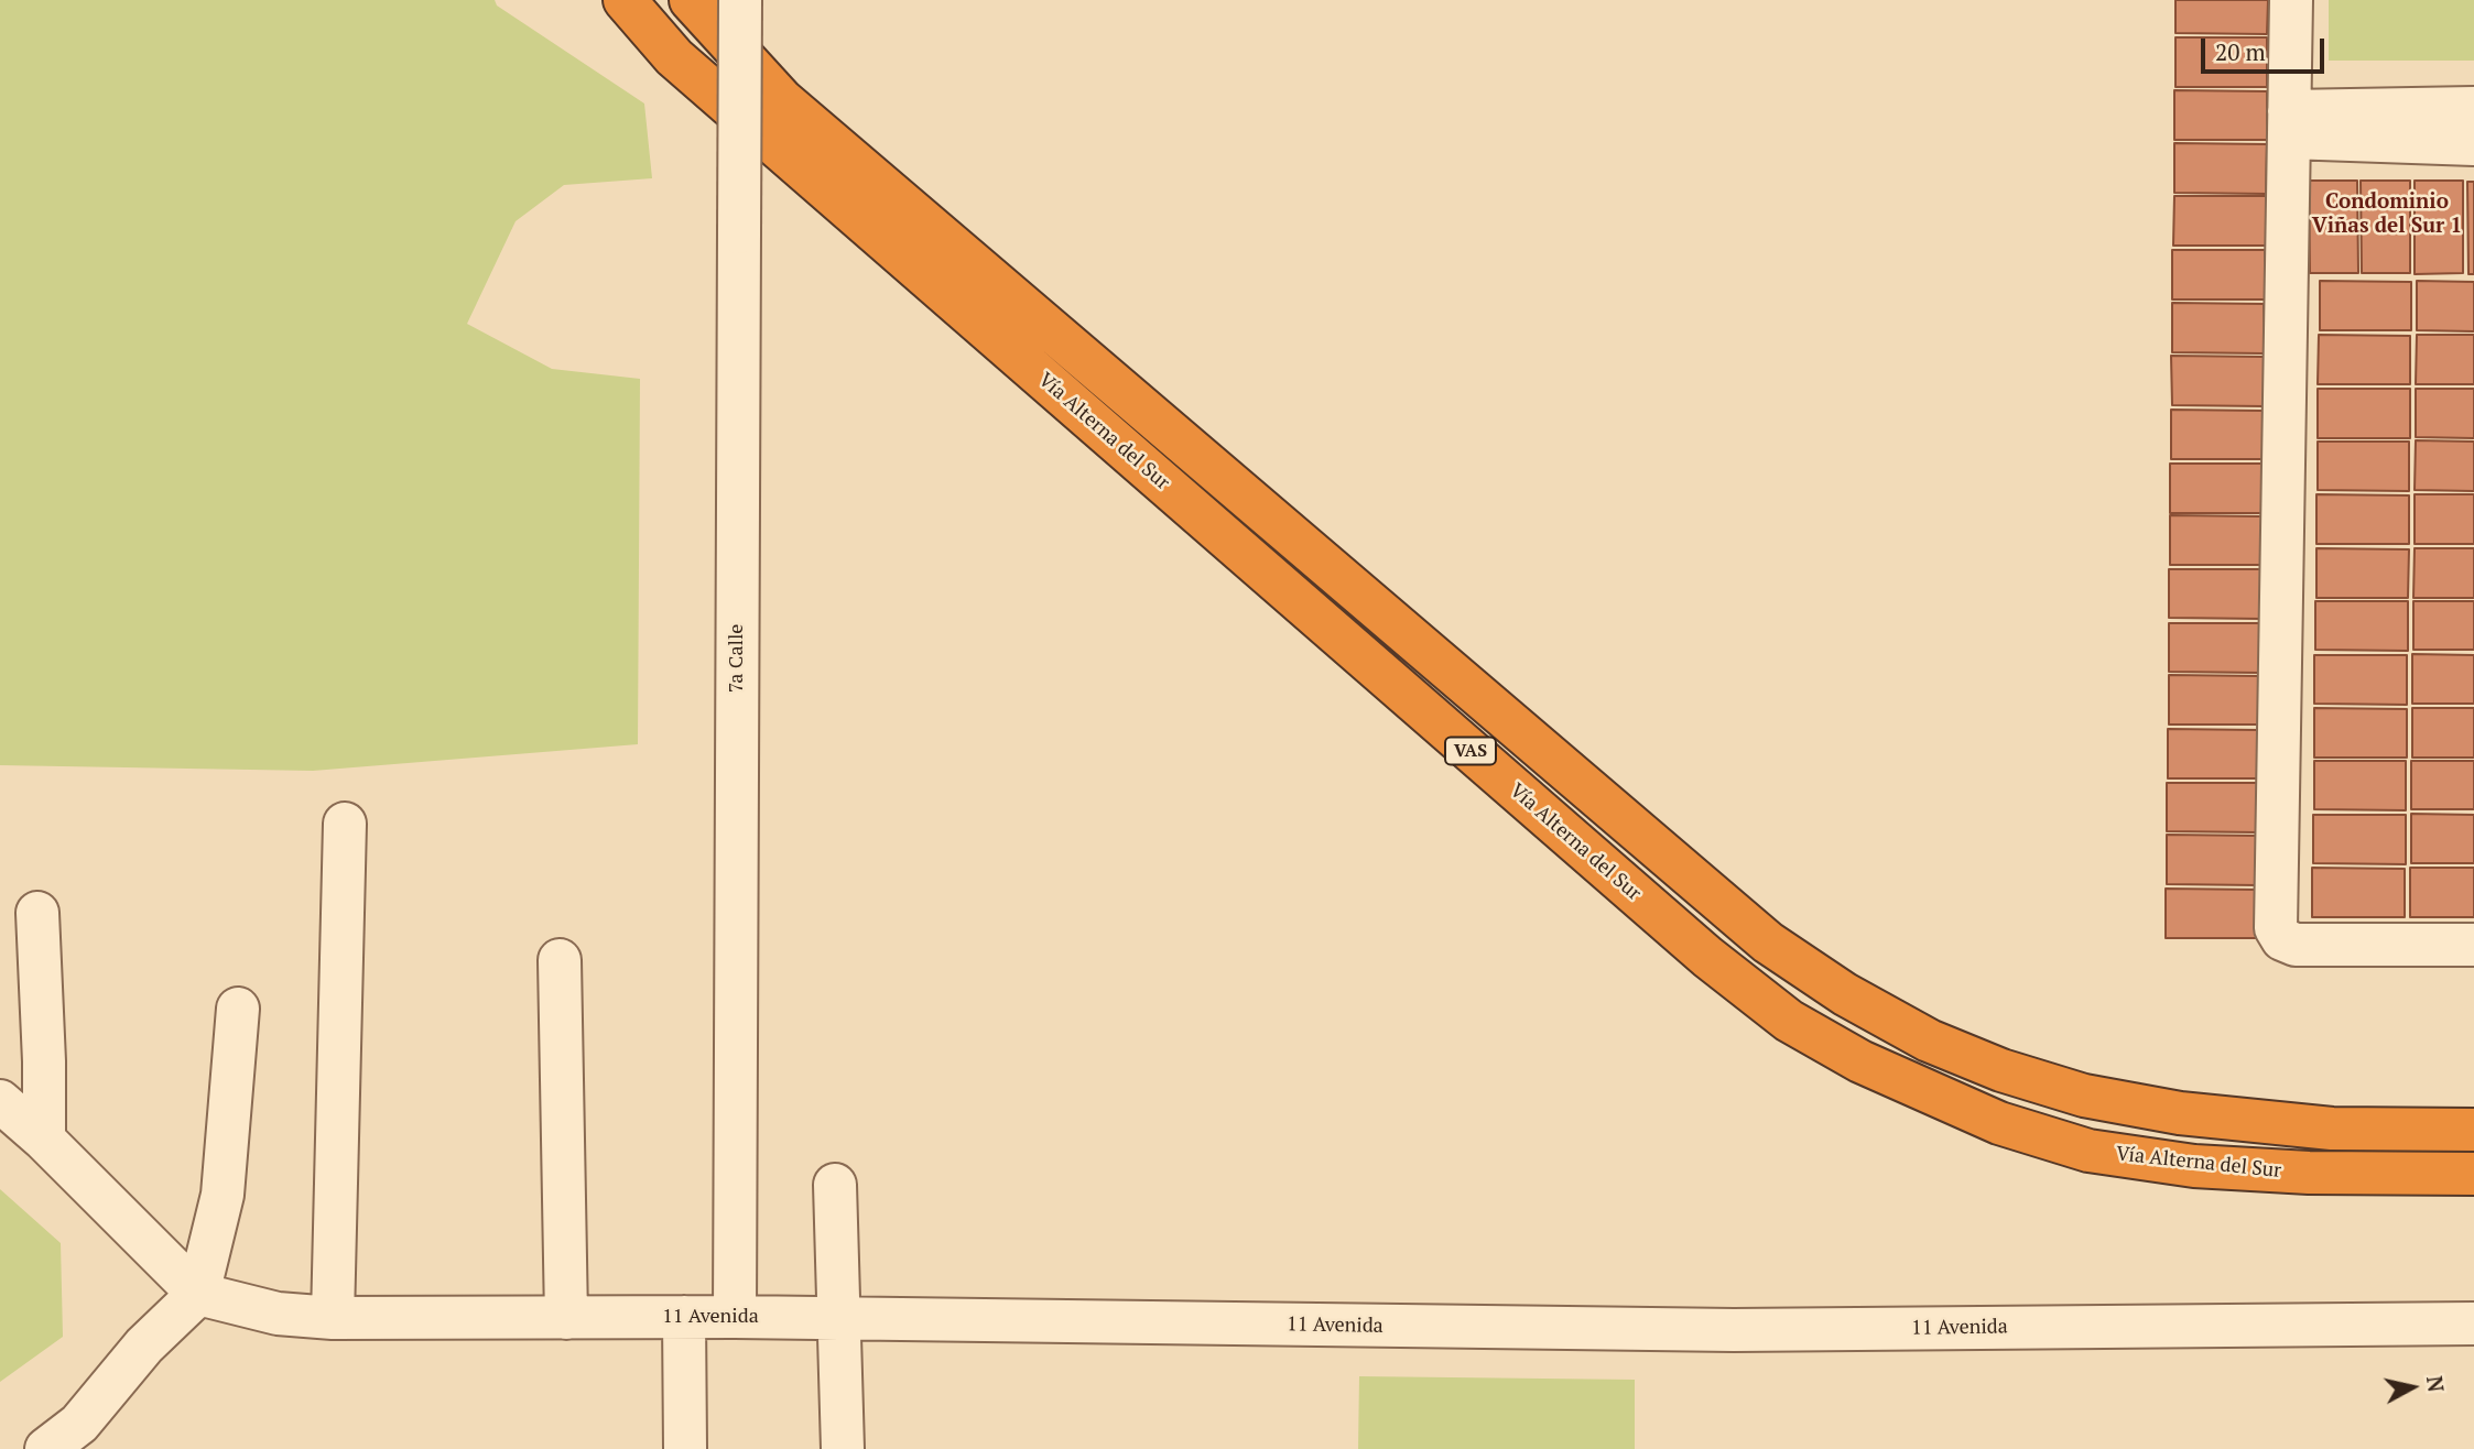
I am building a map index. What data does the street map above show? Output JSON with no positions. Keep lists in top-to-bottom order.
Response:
{
  "streets": {
    "highway": ["Vía Alterna del Sur", "VAS"],
    "street": ["7a Calle", "11 Avenida"]
  },
  "crossings": [
    ["7a Calle", "11 Avenida"]
  ],
  "districts": ["Condominio Viñas del Sur 1"],
  "scale_bar": "20 m",
  "north": "right"
}
